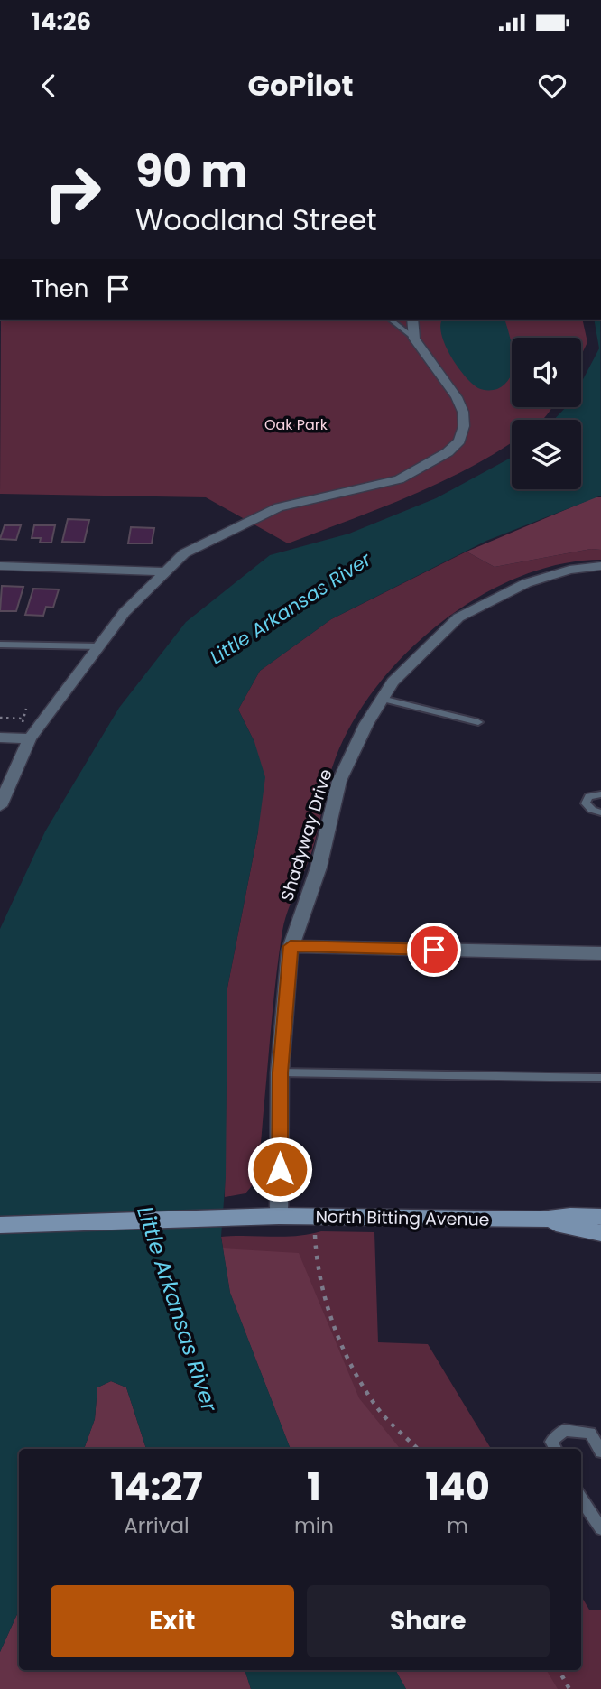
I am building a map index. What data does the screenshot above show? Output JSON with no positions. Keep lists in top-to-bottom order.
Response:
{
  "streets": {
    "street": ["Shadyway Drive", "North Bitting Avenue"]
  },
  "crossings": [
    ["Shadyway Drive", "North Bitting Avenue"]
  ],
  "water": ["Little Arkansas River"],
  "parks": ["Oak Park"],
  "page": {
    "status": "14:26",
    "header": "GoPilot",
    "turn": ["90 m", "Woodland Street"],
    "then": "Then",
    "eta": [
      "14:27",
      "Arrival",
      "1",
      "min",
      "140",
      "m"
    ],
    "buttons": ["Exit", "Share"]
  }
}
